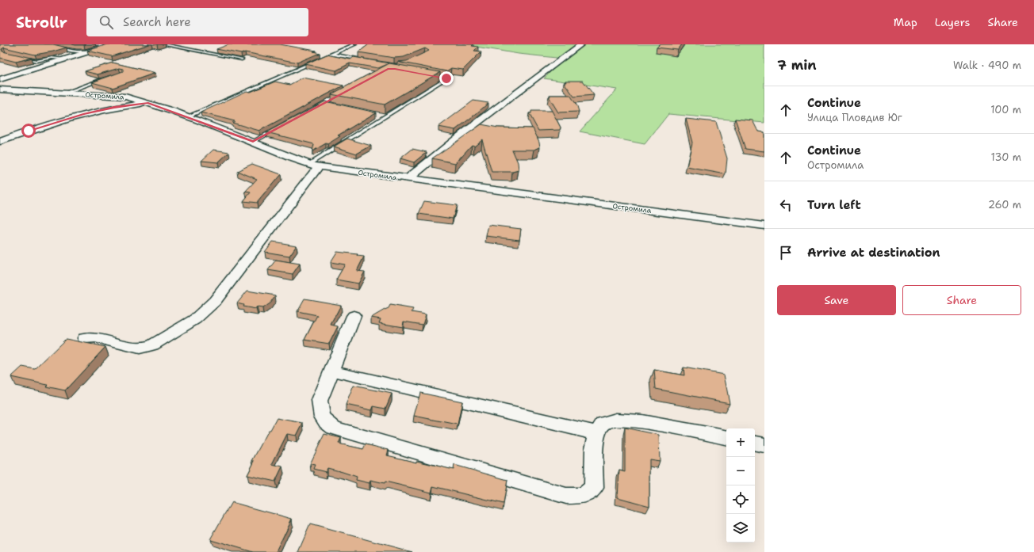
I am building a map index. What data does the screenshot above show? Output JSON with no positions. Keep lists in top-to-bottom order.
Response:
{
  "streets": {
    "street": ["Остромила"]
  },
  "page": {
    "header": "Strollr",
    "search": "Search here",
    "nav": ["Map", "Layers", "Share"],
    "heading": ["7 min", "Walk · 490 m"],
    "list": [
      ["Continue", "Улица Пловдив Юг", "100 m"],
      ["Continue", "Остромила", "130 m"],
      ["Turn left", "260 m"],
      "Arrive at destination"
    ],
    "buttons": ["Save", "Share"],
    "map_buttons": ["+", "−"]
  }
}
